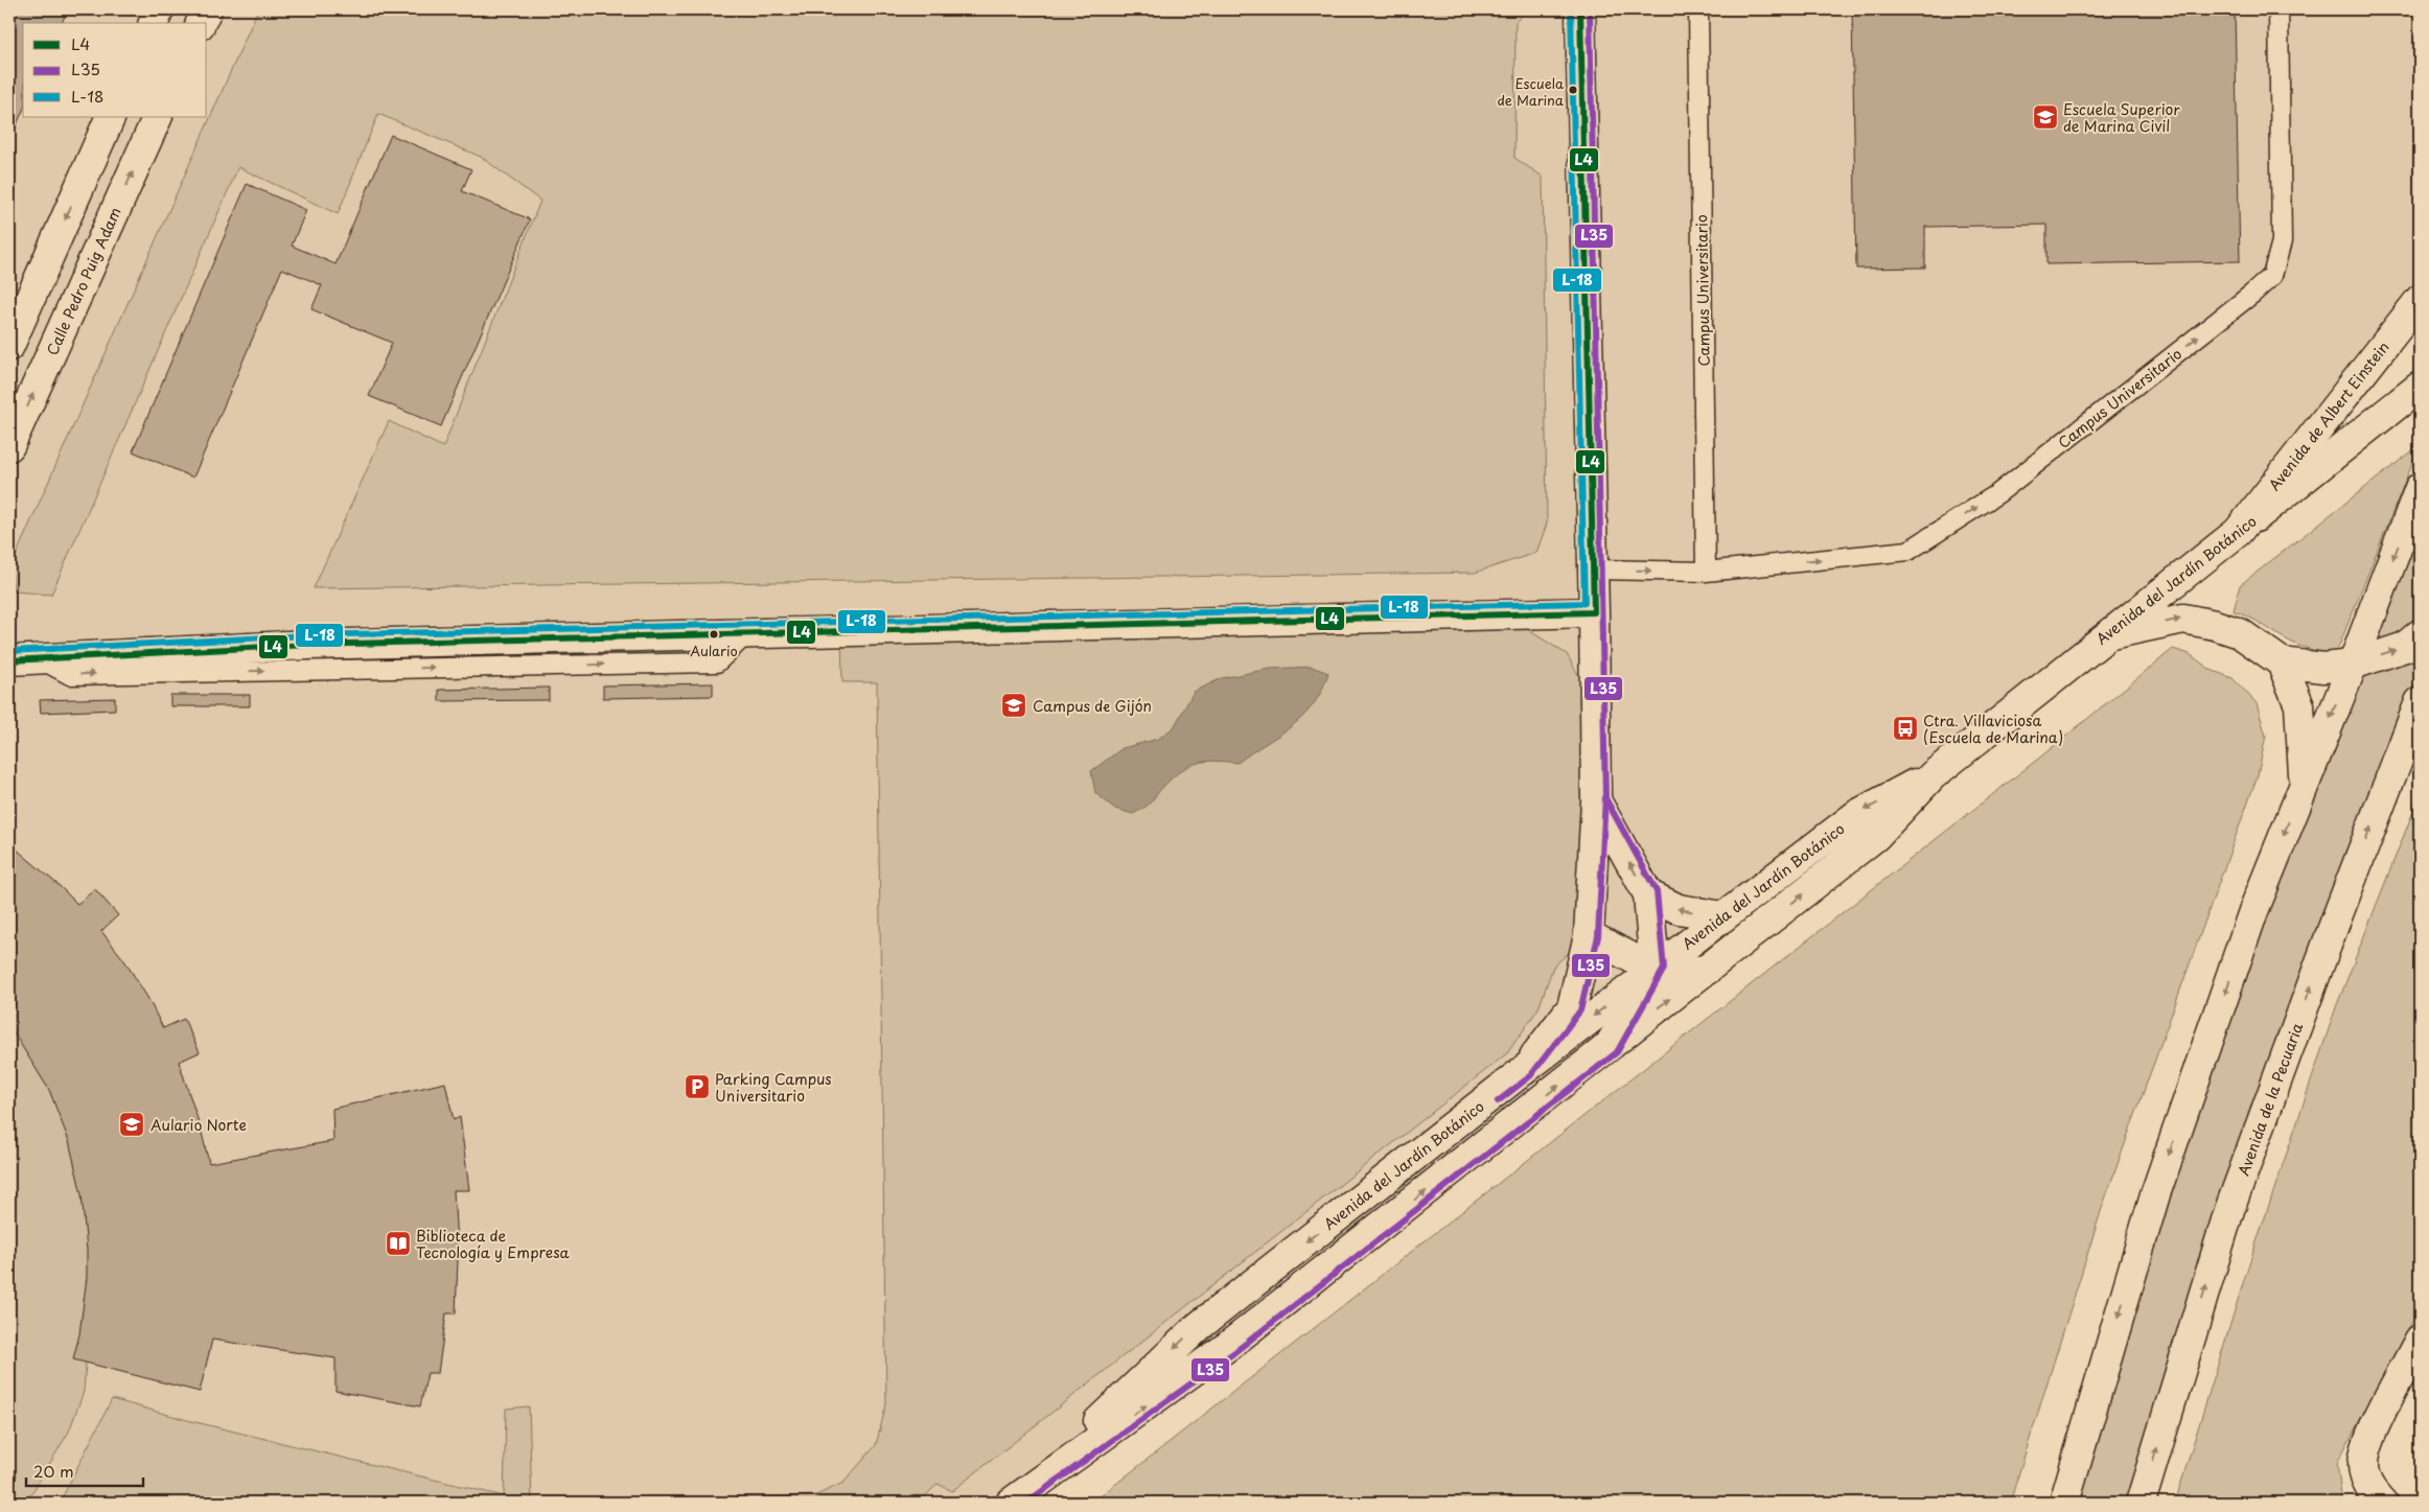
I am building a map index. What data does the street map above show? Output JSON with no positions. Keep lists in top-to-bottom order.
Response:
{
  "streets": {
    "main road": [
      "Calle Pedro Puig Adam",
      "Avenida de Albert Einstein",
      "Avenida del Jardín Botánico",
      "Avenida de la Pecuaria"
    ],
    "lane": ["Campus Universitario"]
  },
  "crossings": [
    ["Avenida de Albert Einstein", "Avenida del Jardín Botánico"]
  ],
  "one_way": ["Campus Universitario"],
  "places": {
    "other": ["Escuela de Marina", "Aulario"],
    "school or university": ["Escuela Superior de Marina Civil", "Campus de Gijón", "Aulario Norte"],
    "bus stop": ["Ctra. Villaviciosa (Escuela de Marina)"],
    "parking": ["Parking Campus Universitario"],
    "library": ["Biblioteca de Tecnología y Empresa"]
  },
  "lines": ["transit line L4", "transit line L35", "transit line L-18"],
  "legend": ["L4", "L35", "L-18"],
  "scale_bar": "20 m"
}
